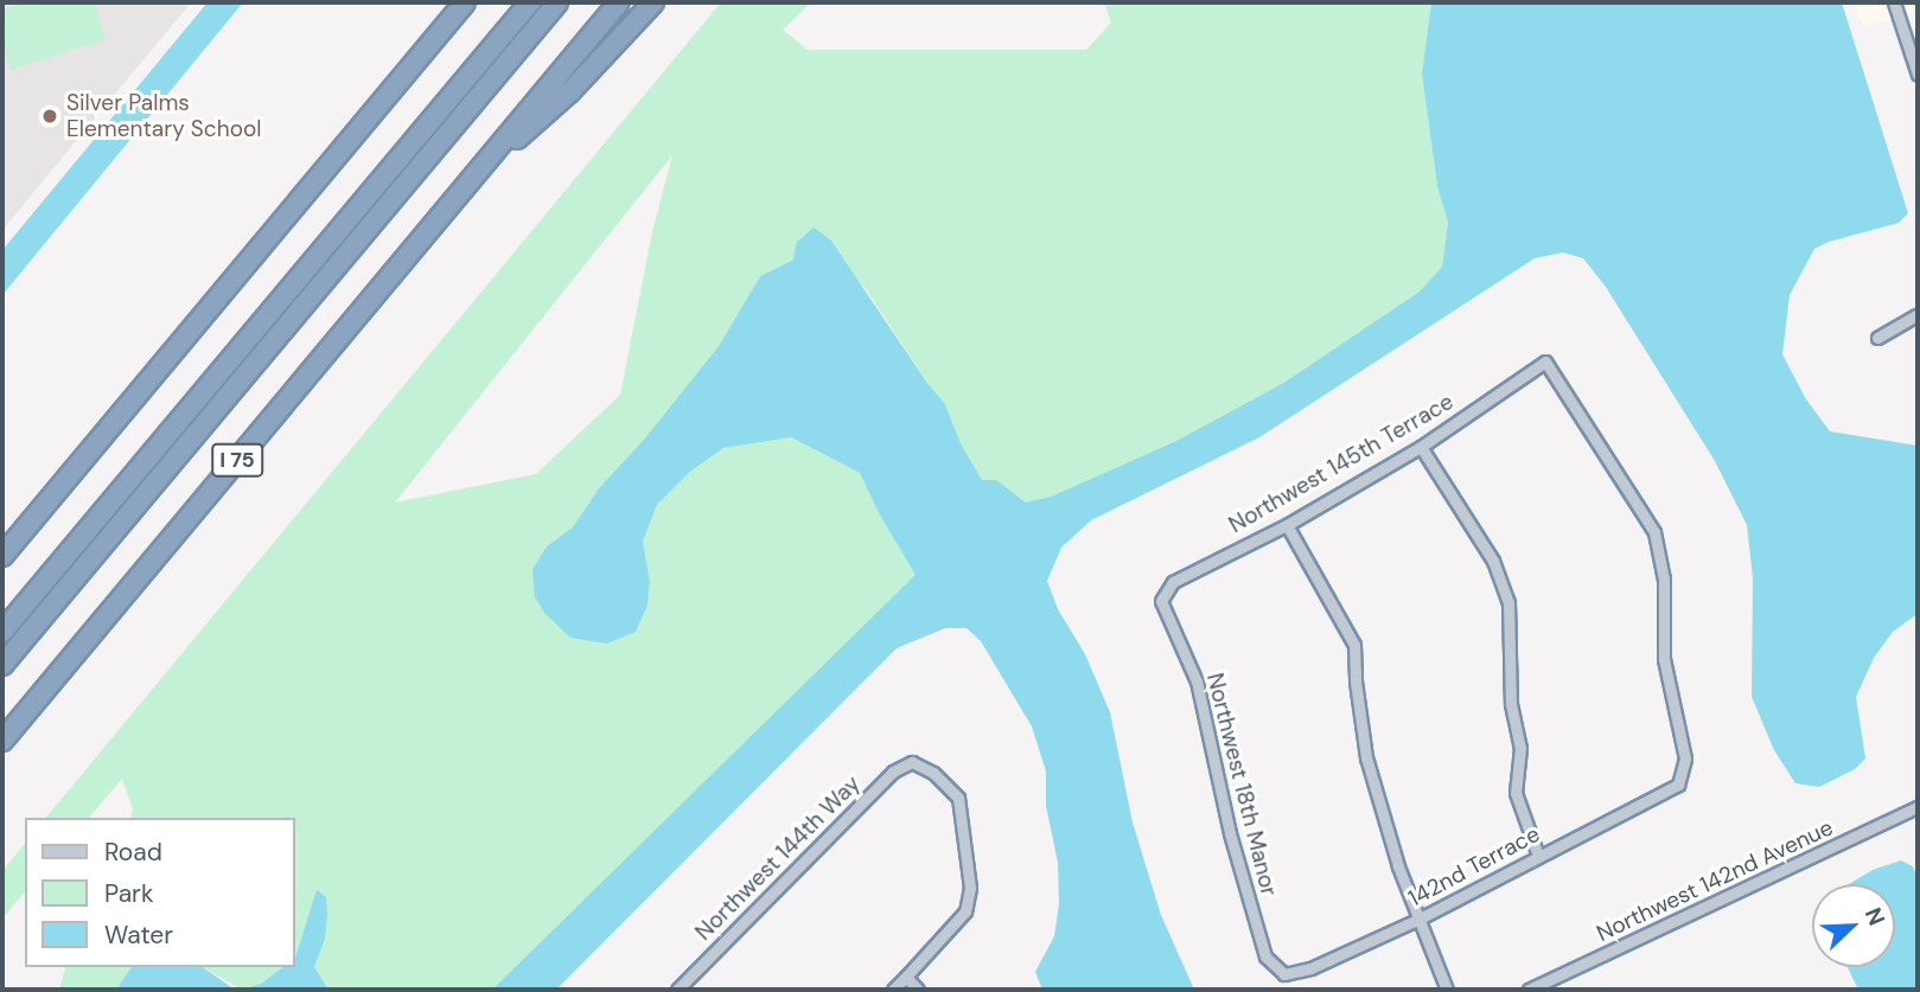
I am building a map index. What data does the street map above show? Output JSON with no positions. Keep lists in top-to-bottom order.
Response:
{
  "streets": {
    "highway": ["I 75"],
    "street": [
      "Northwest 145th Terrace",
      "Northwest 18th Manor",
      "Northwest 144th Way",
      "142nd Terrace",
      "Northwest 142nd Avenue"
    ]
  },
  "crossings": [
    ["Northwest 145th Terrace", "Northwest 18th Manor"],
    ["Northwest 145th Terrace", "142nd Terrace"],
    ["Northwest 18th Manor", "142nd Terrace"]
  ],
  "places": ["Silver Palms Elementary School"],
  "legend": ["Road", "Park", "Water"],
  "north": "top right"
}
